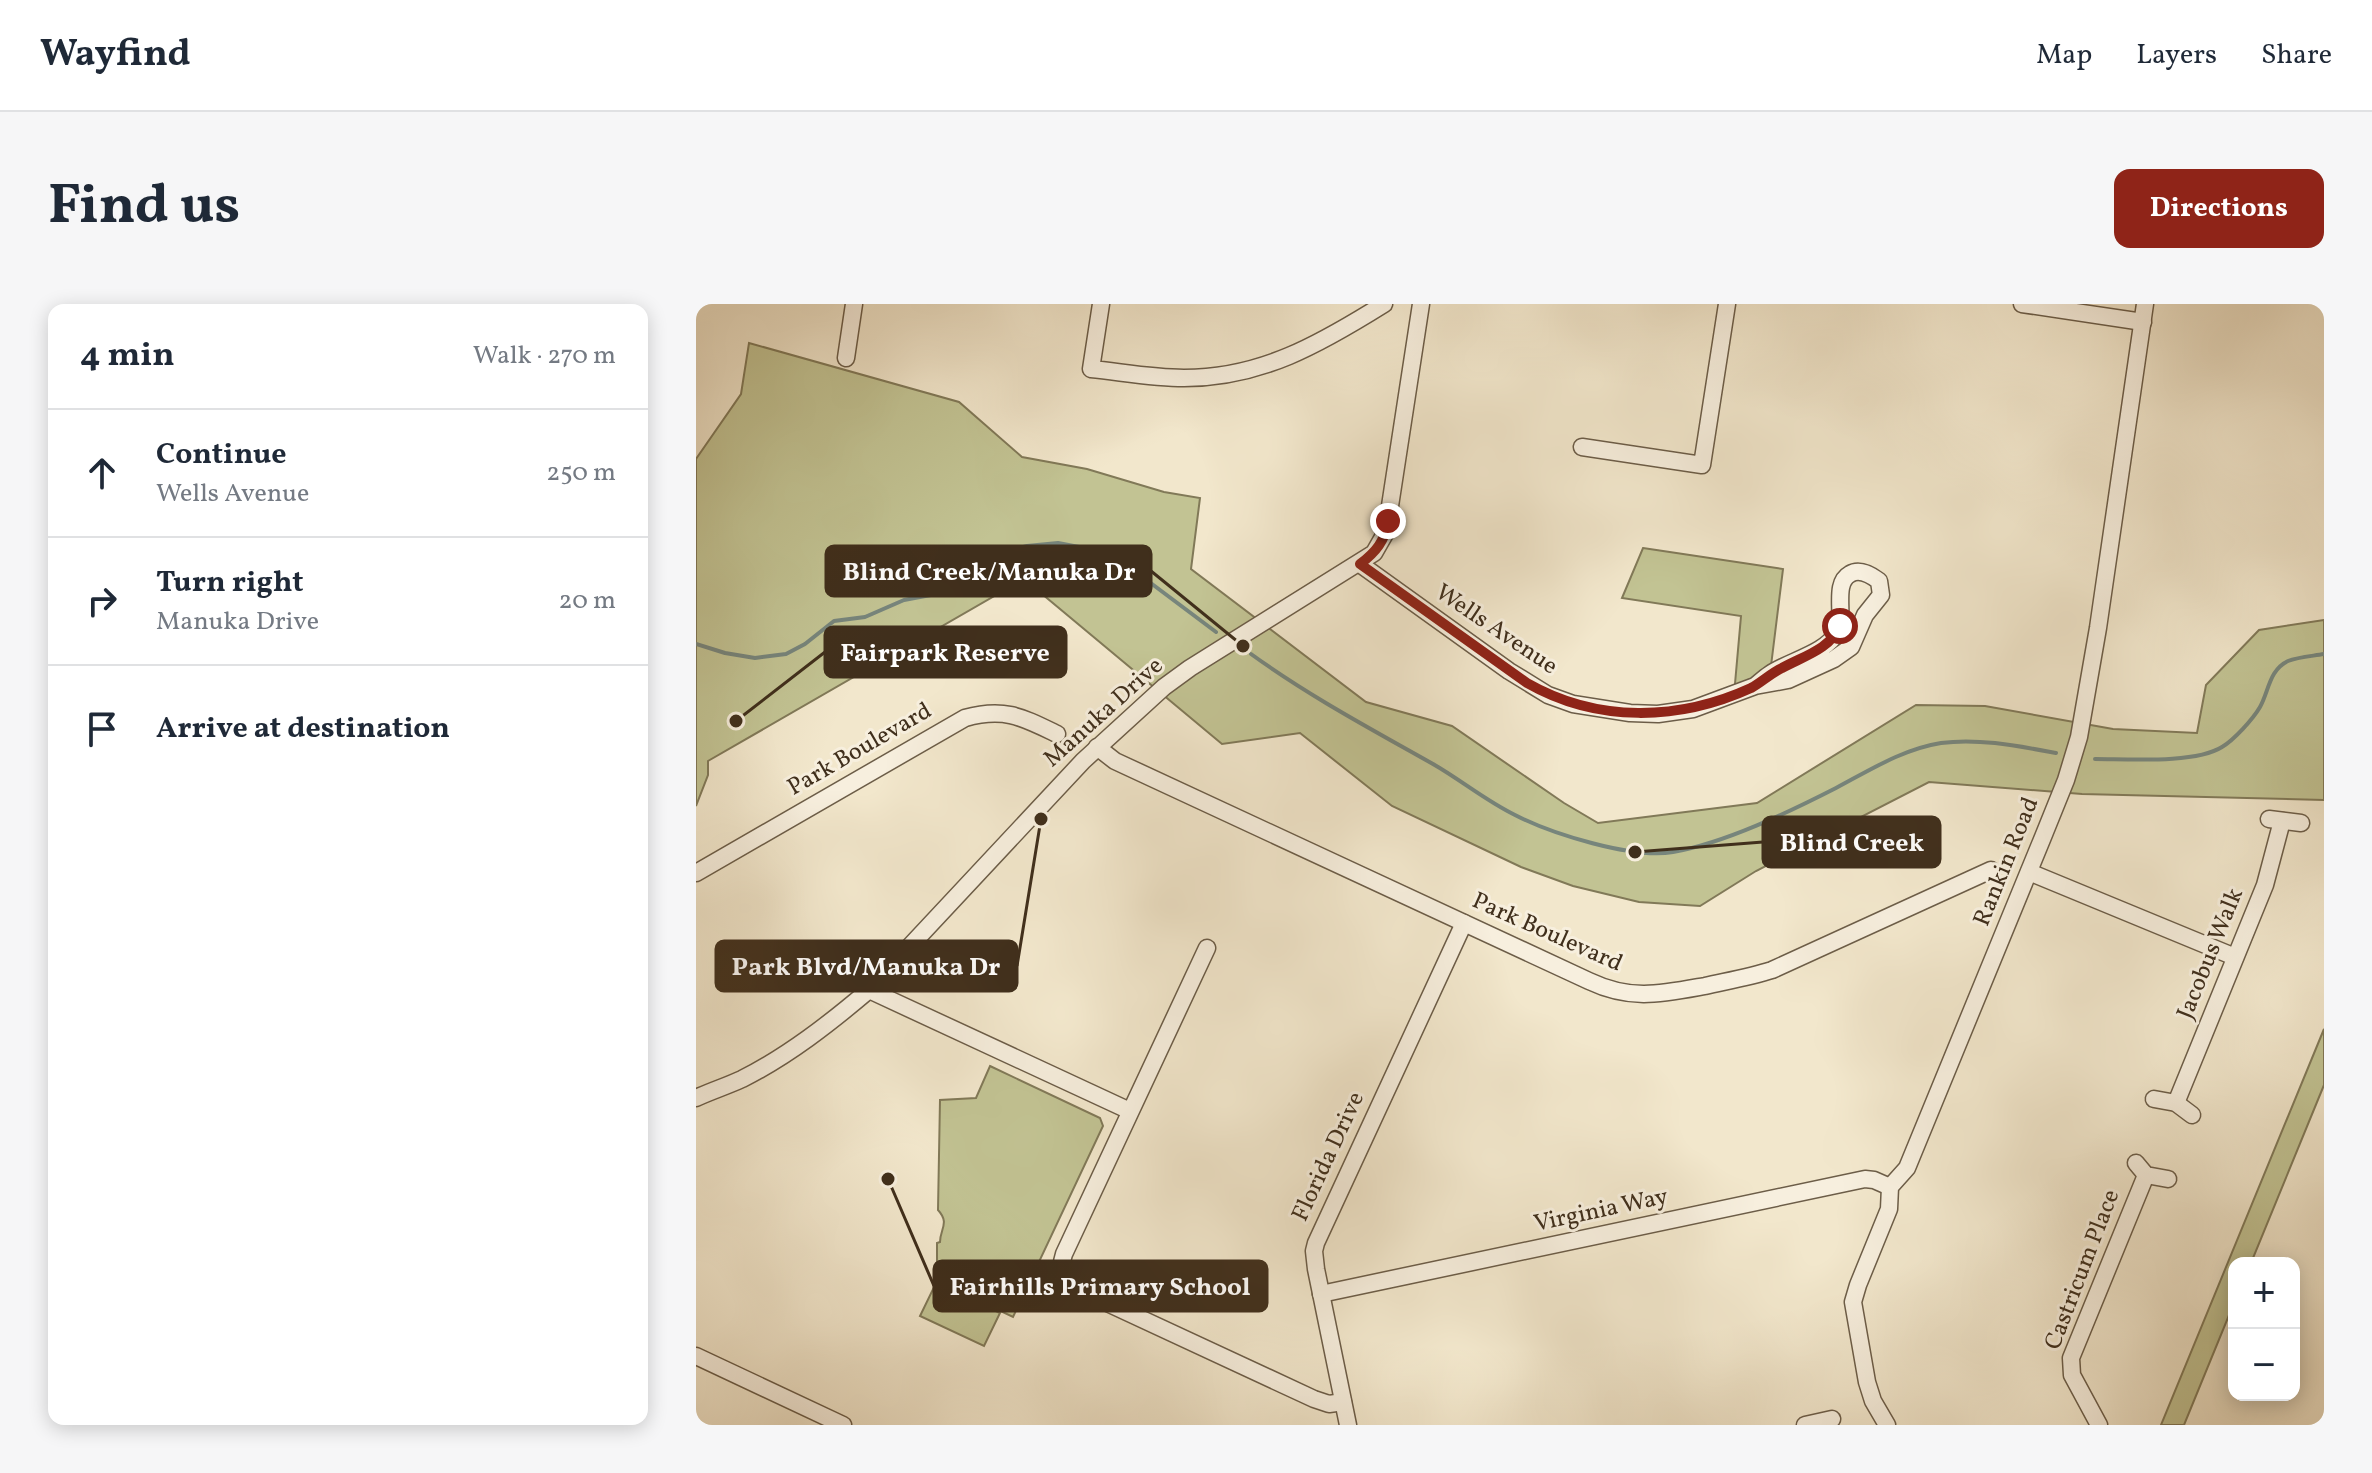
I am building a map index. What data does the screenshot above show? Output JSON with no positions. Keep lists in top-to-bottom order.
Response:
{
  "streets": {
    "street": [
      "Wells Avenue",
      "Manuka Drive",
      "Park Boulevard",
      "Rankin Road",
      "Jacobus Walk",
      "Florida Drive",
      "Virginia Way",
      "Castricum Place"
    ]
  },
  "crossings": [
    ["Wells Avenue", "Manuka Drive"],
    ["Manuka Drive", "Park Boulevard"],
    ["Park Boulevard", "Florida Drive"],
    ["Rankin Road", "Virginia Way"],
    ["Florida Drive", "Virginia Way"]
  ],
  "places": [
    "Blind Creek/Manuka Dr",
    "Fairpark Reserve",
    "Park Blvd/Manuka Dr",
    "Blind Creek",
    "Fairhills Primary School"
  ],
  "page": {
    "header": "Wayfind",
    "nav": ["Map", "Layers", "Share"],
    "title": "Find us",
    "buttons": "Directions",
    "heading": ["4 min", "Walk · 270 m"],
    "list": [
      ["Continue", "Wells Avenue", "250 m"],
      ["Turn right", "Manuka Drive", "20 m"],
      "Arrive at destination"
    ],
    "map_buttons": ["+", "−"]
  }
}
